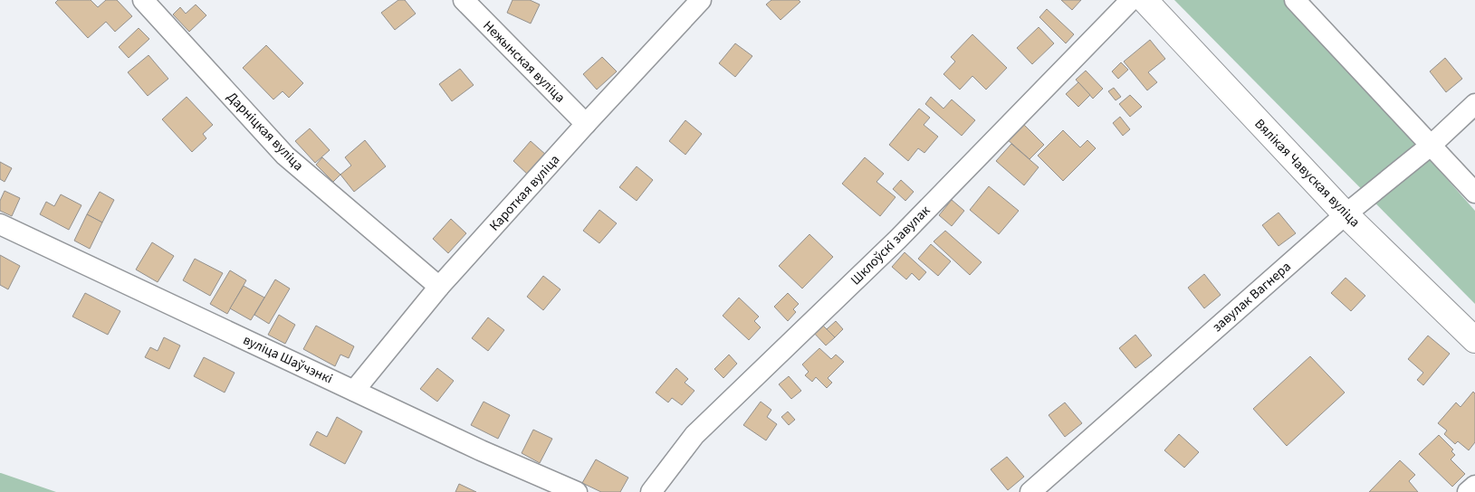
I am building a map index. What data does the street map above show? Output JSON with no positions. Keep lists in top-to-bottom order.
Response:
{
  "streets": {
    "main road": ["Вялікая Чавуская вуліца"],
    "street": [
      "Нежынская вуліца",
      "Дарніцкая вуліца",
      "Кароткая вуліца",
      "Шклоўскі завулак",
      "завулак Вагнера",
      "вуліца Шаўчэнкі"
    ]
  },
  "crossings": [
    ["Нежынская вуліца", "Кароткая вуліца"],
    ["Дарніцкая вуліца", "Кароткая вуліца"],
    ["Вялікая Чавуская вуліца", "завулак Вагнера"],
    ["Кароткая вуліца", "вуліца Шаўчэнкі"]
  ]
}
